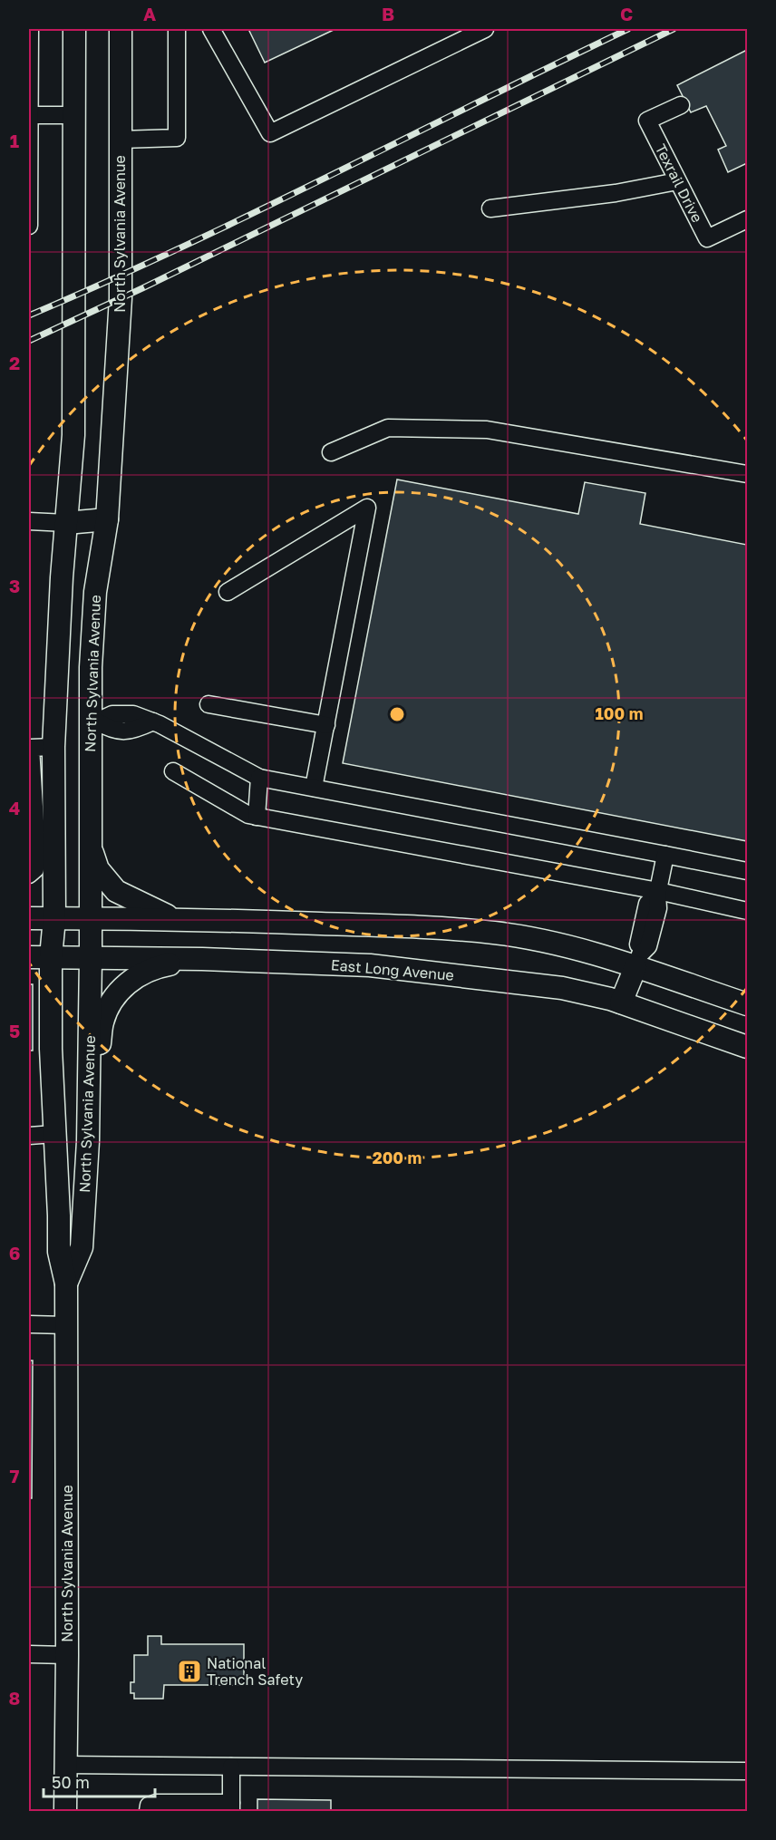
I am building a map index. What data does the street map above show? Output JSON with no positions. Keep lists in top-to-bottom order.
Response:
{
  "streets": {
    "main road": ["North Sylvania Avenue", "East Long Avenue"],
    "street": ["Texrail Drive"]
  },
  "crossings": [
    ["North Sylvania Avenue", "East Long Avenue"]
  ],
  "places": {
    "building": ["National Trench Safety"]
  },
  "scale_bar": "50 m",
  "grid": {
    "columns": ["A", "B", "C"],
    "rows": [
      "1",
      "2",
      "3",
      "4",
      "5",
      "6",
      "7",
      "8"
    ]
  },
  "rings": ["100 m", "200 m"]
}
